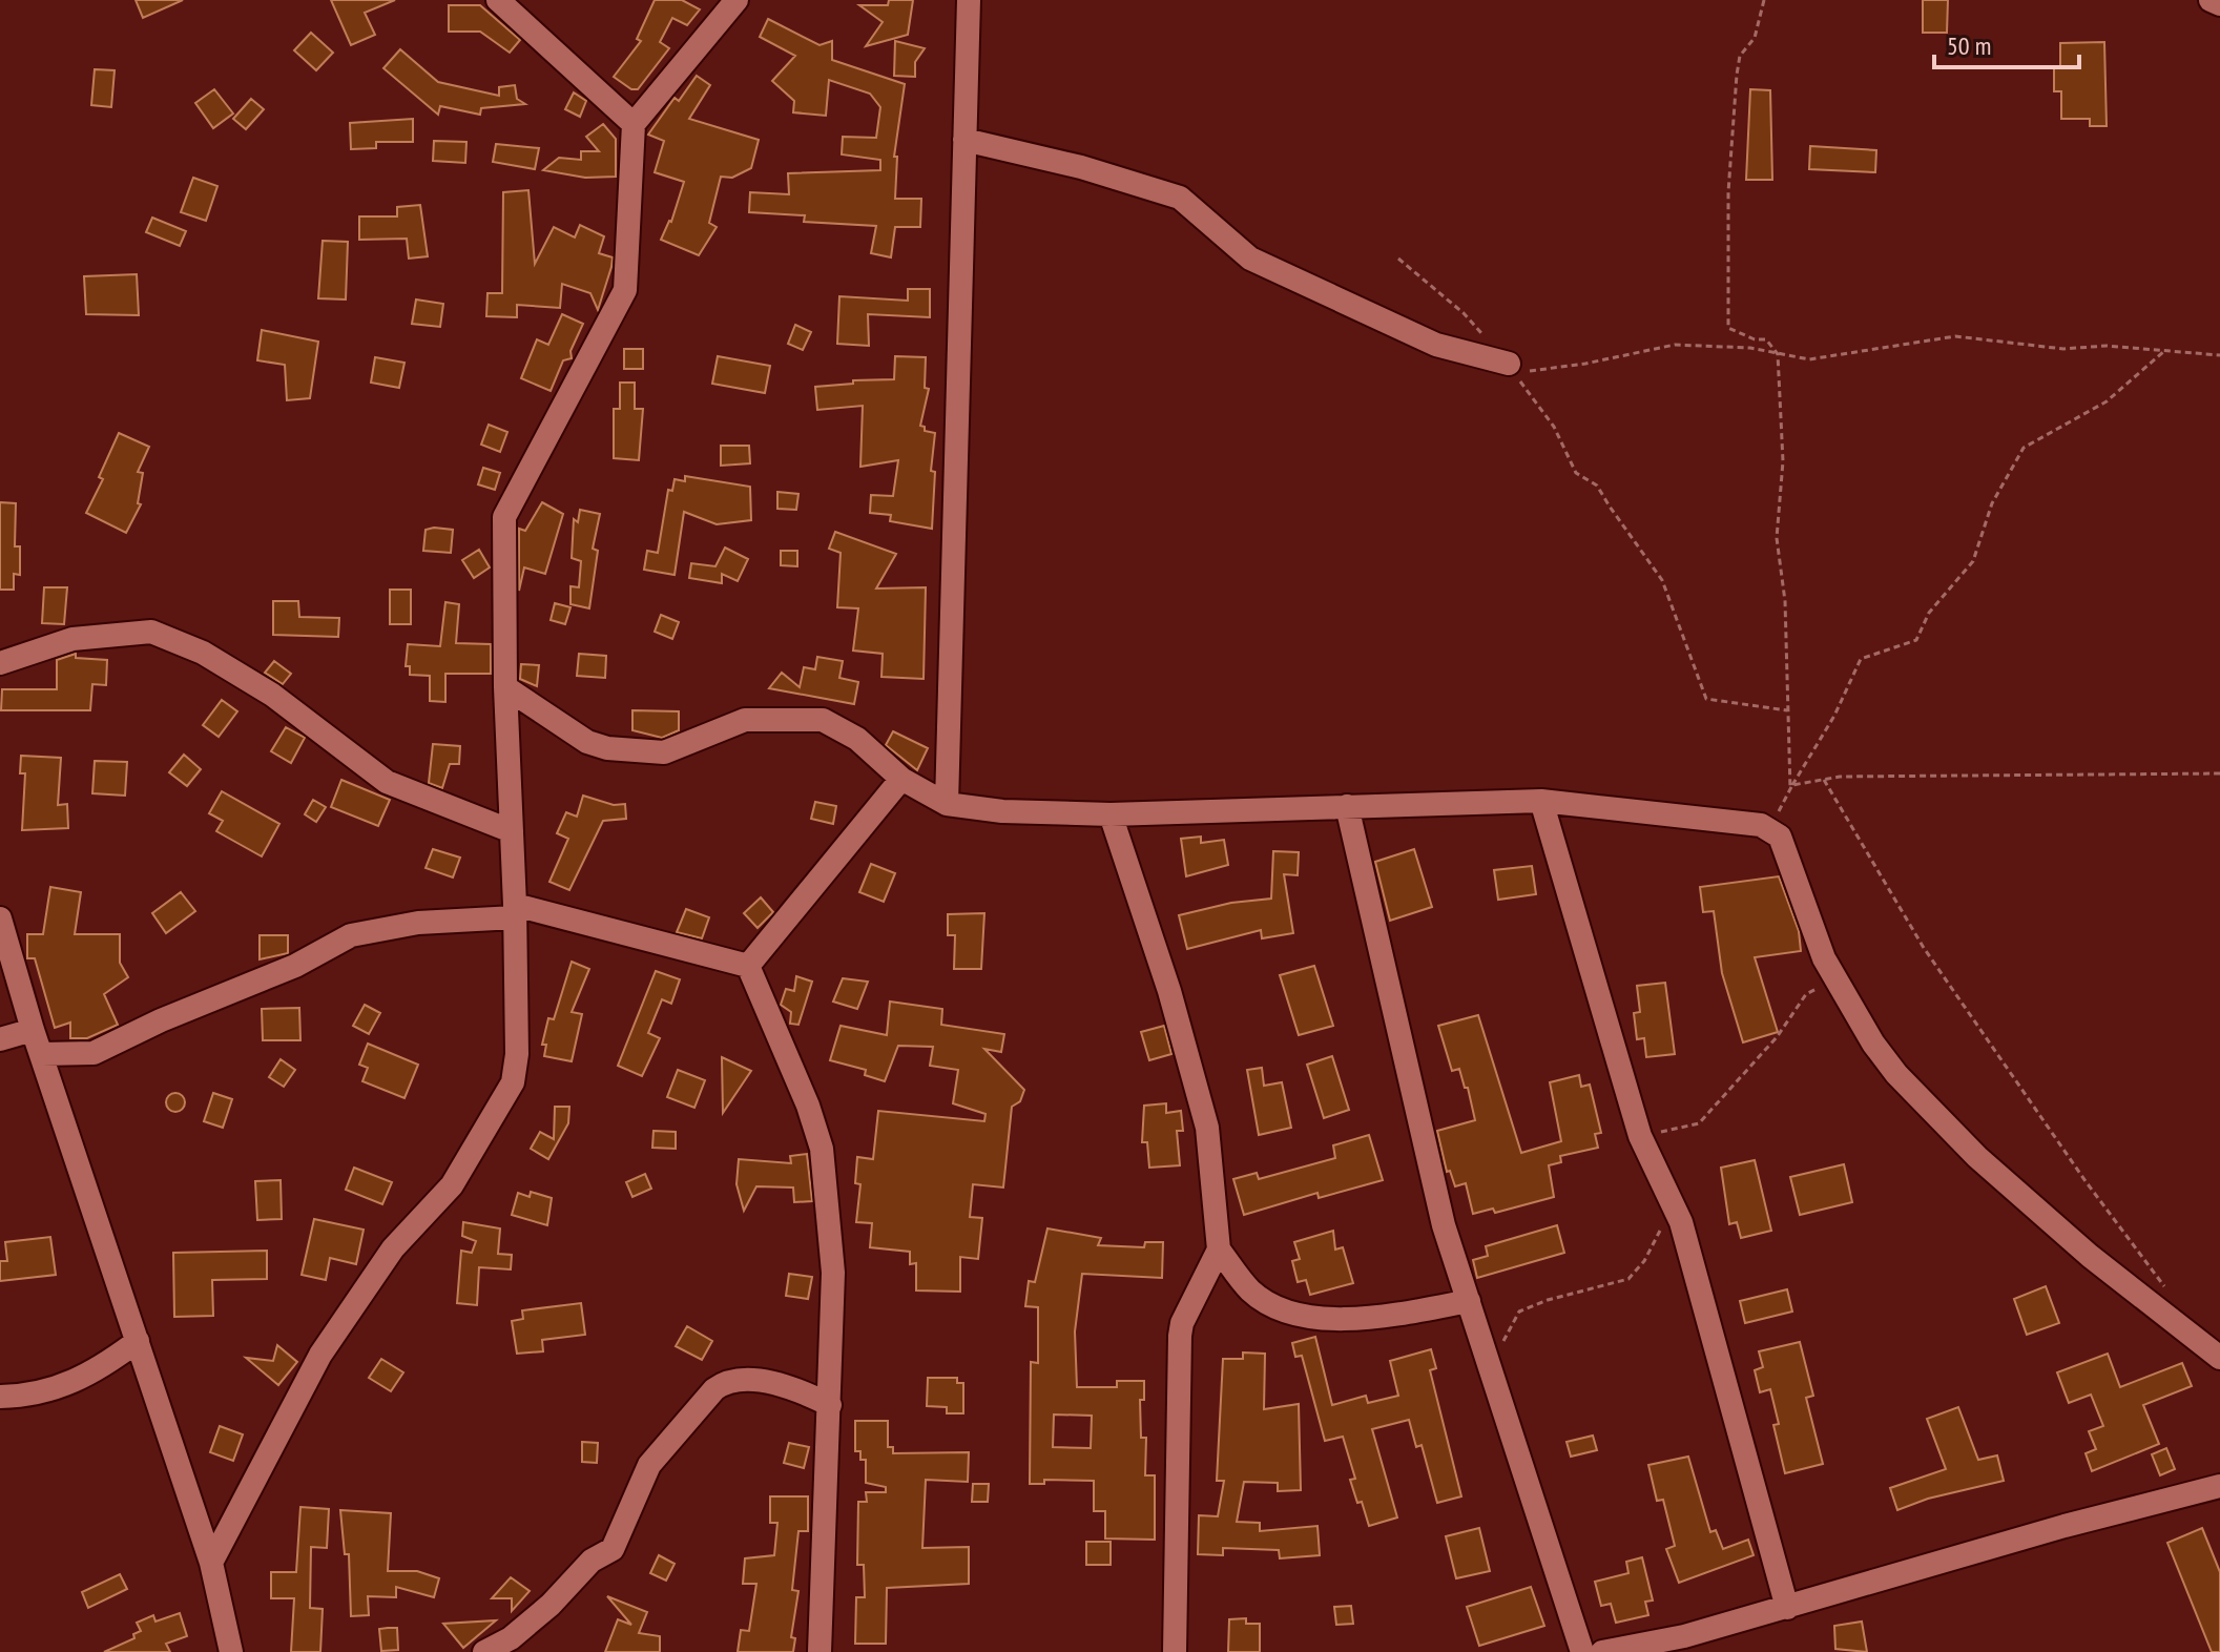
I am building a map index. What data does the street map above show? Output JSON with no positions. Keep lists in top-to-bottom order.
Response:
{
  "scale_bar": "50 m"
}
